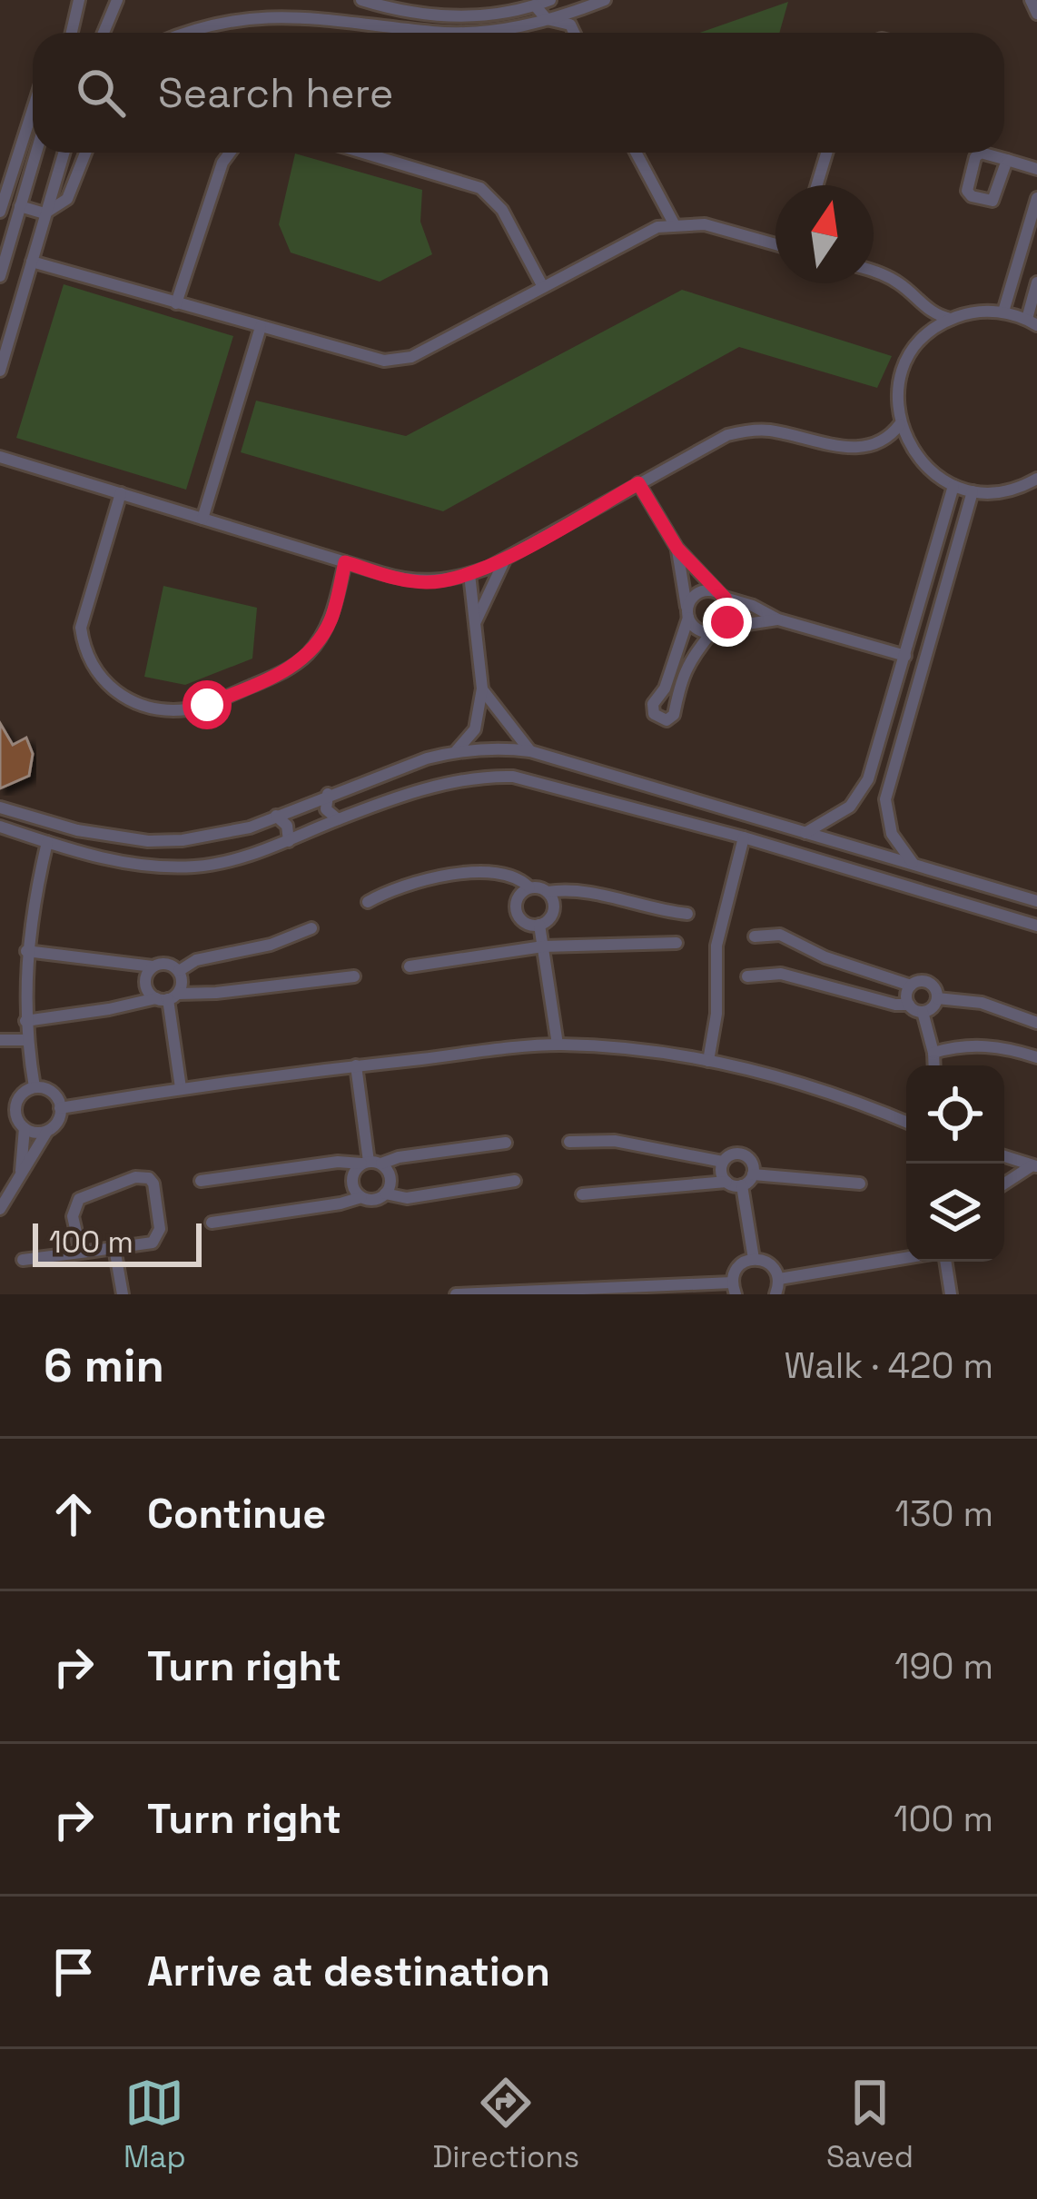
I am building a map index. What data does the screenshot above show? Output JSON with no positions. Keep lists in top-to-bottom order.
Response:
{
  "scale_bar": "100 m",
  "north": "top",
  "page": {
    "search": "Search here",
    "scale": "100 m",
    "heading": ["6 min", "Walk · 420 m"],
    "list": [
      ["Continue", "130 m"],
      ["Turn right", "190 m"],
      ["Turn right", "100 m"],
      "Arrive at destination"
    ],
    "nav": ["Map", "Directions", "Saved"]
  }
}
